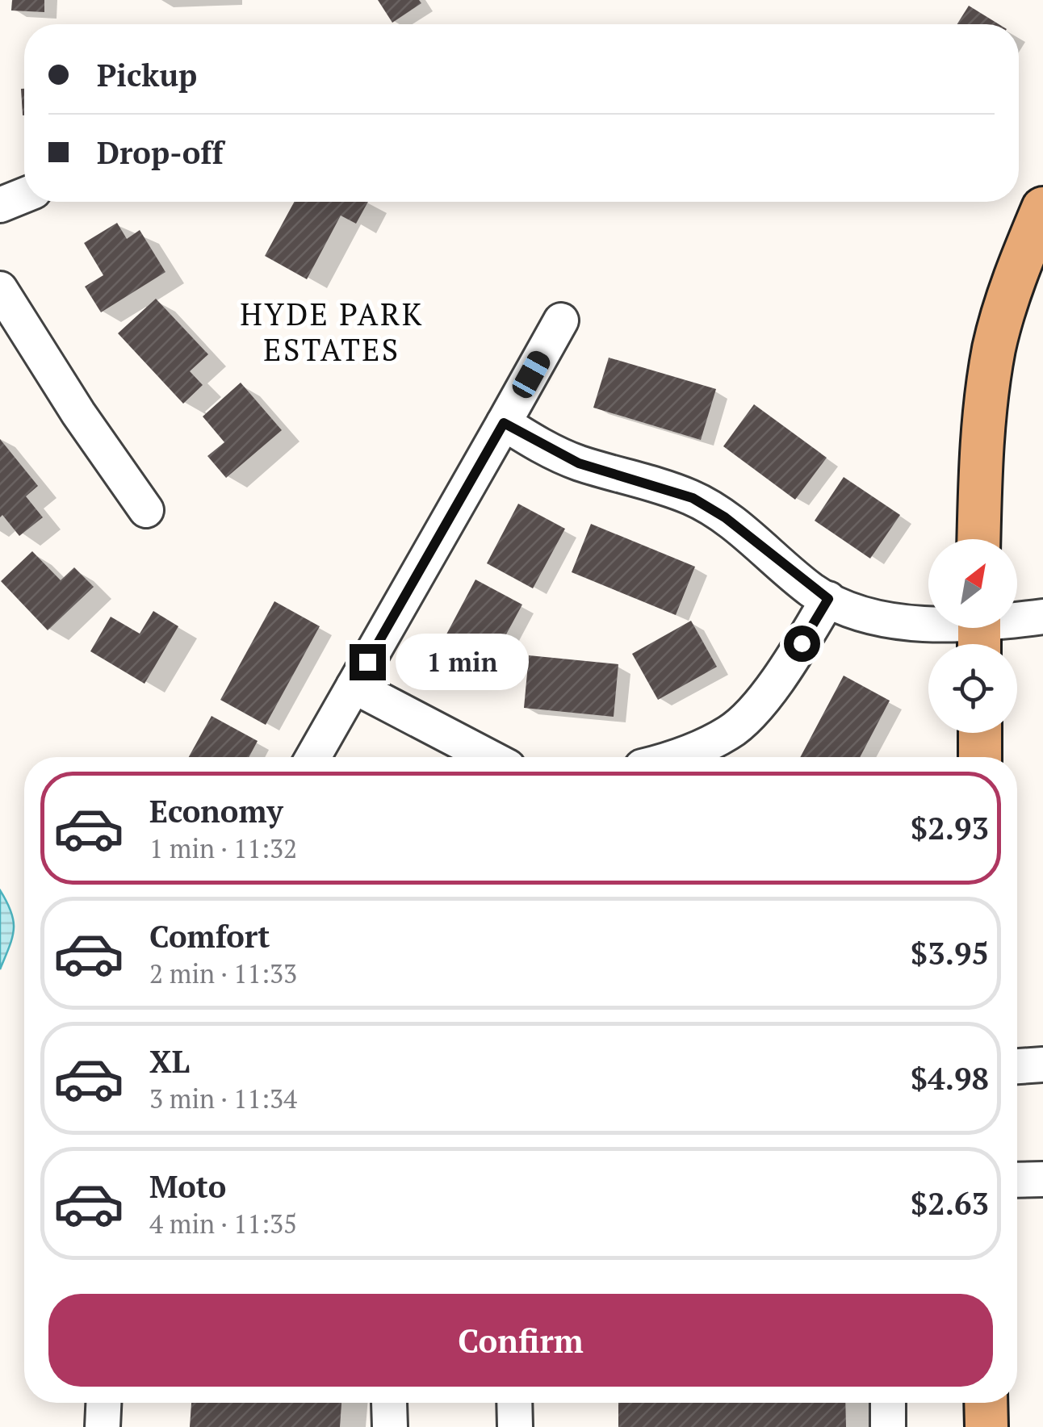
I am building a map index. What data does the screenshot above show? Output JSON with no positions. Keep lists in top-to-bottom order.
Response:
{
  "districts": ["HYDE PARK ESTATES"],
  "north": "top right",
  "page": {
    "banner": ["Pickup", "Drop-off"],
    "bubble": "1 min",
    "list": [
      {
        "name": "Economy",
        "note": "1 min · 11:32",
        "value": "$2.93"
      },
      {
        "name": "Comfort",
        "note": "2 min · 11:33",
        "value": "$3.95"
      },
      {
        "name": "XL",
        "note": "3 min · 11:34",
        "value": "$4.98"
      },
      {
        "name": "Moto",
        "note": "4 min · 11:35",
        "value": "$2.63"
      }
    ],
    "buttons": "Confirm"
  }
}
